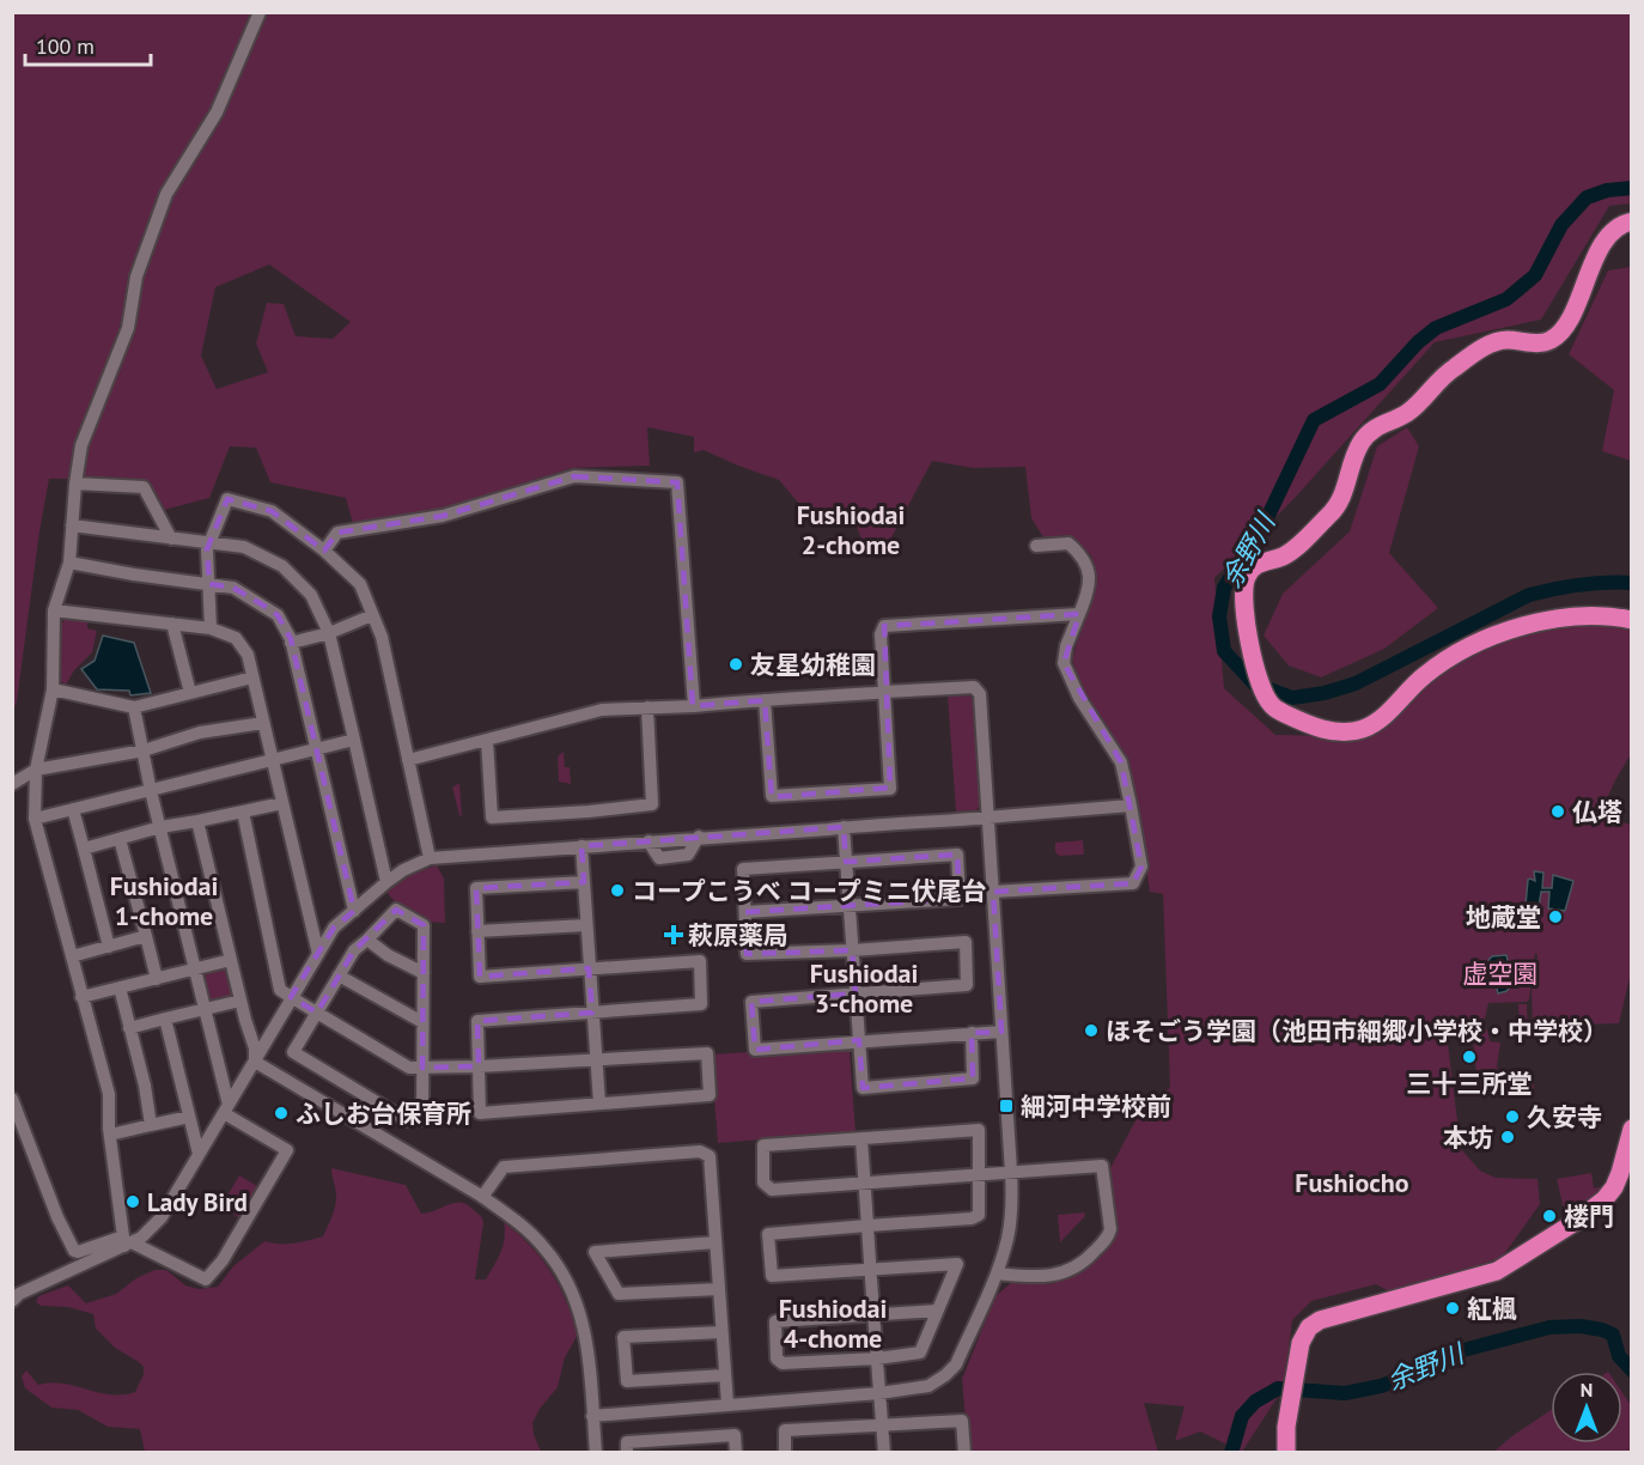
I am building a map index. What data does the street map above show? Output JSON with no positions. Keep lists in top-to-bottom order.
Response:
{
  "districts": [
    "Fushiodai 2-chome",
    "Fushiodai 1-chome",
    "Fushiodai 3-chome",
    "Fushiocho",
    "Fushiodai 4-chome"
  ],
  "water": ["余野川"],
  "parks": ["虚空園"],
  "places": {
    "other": [
      "友星幼稚園",
      "仏塔",
      "コープこうべ コープミニ伏尾台",
      "地蔵堂",
      "ほそごう学園（池田市細郷小学校・中学校）",
      "三十三所堂",
      "ふしお台保育所",
      "久安寺",
      "本坊",
      "Lady Bird",
      "楼門",
      "紅楓"
    ],
    "health": ["萩原薬局"],
    "transit": ["細河中学校前"]
  },
  "scale_bar": "100 m",
  "north": "top"
}
